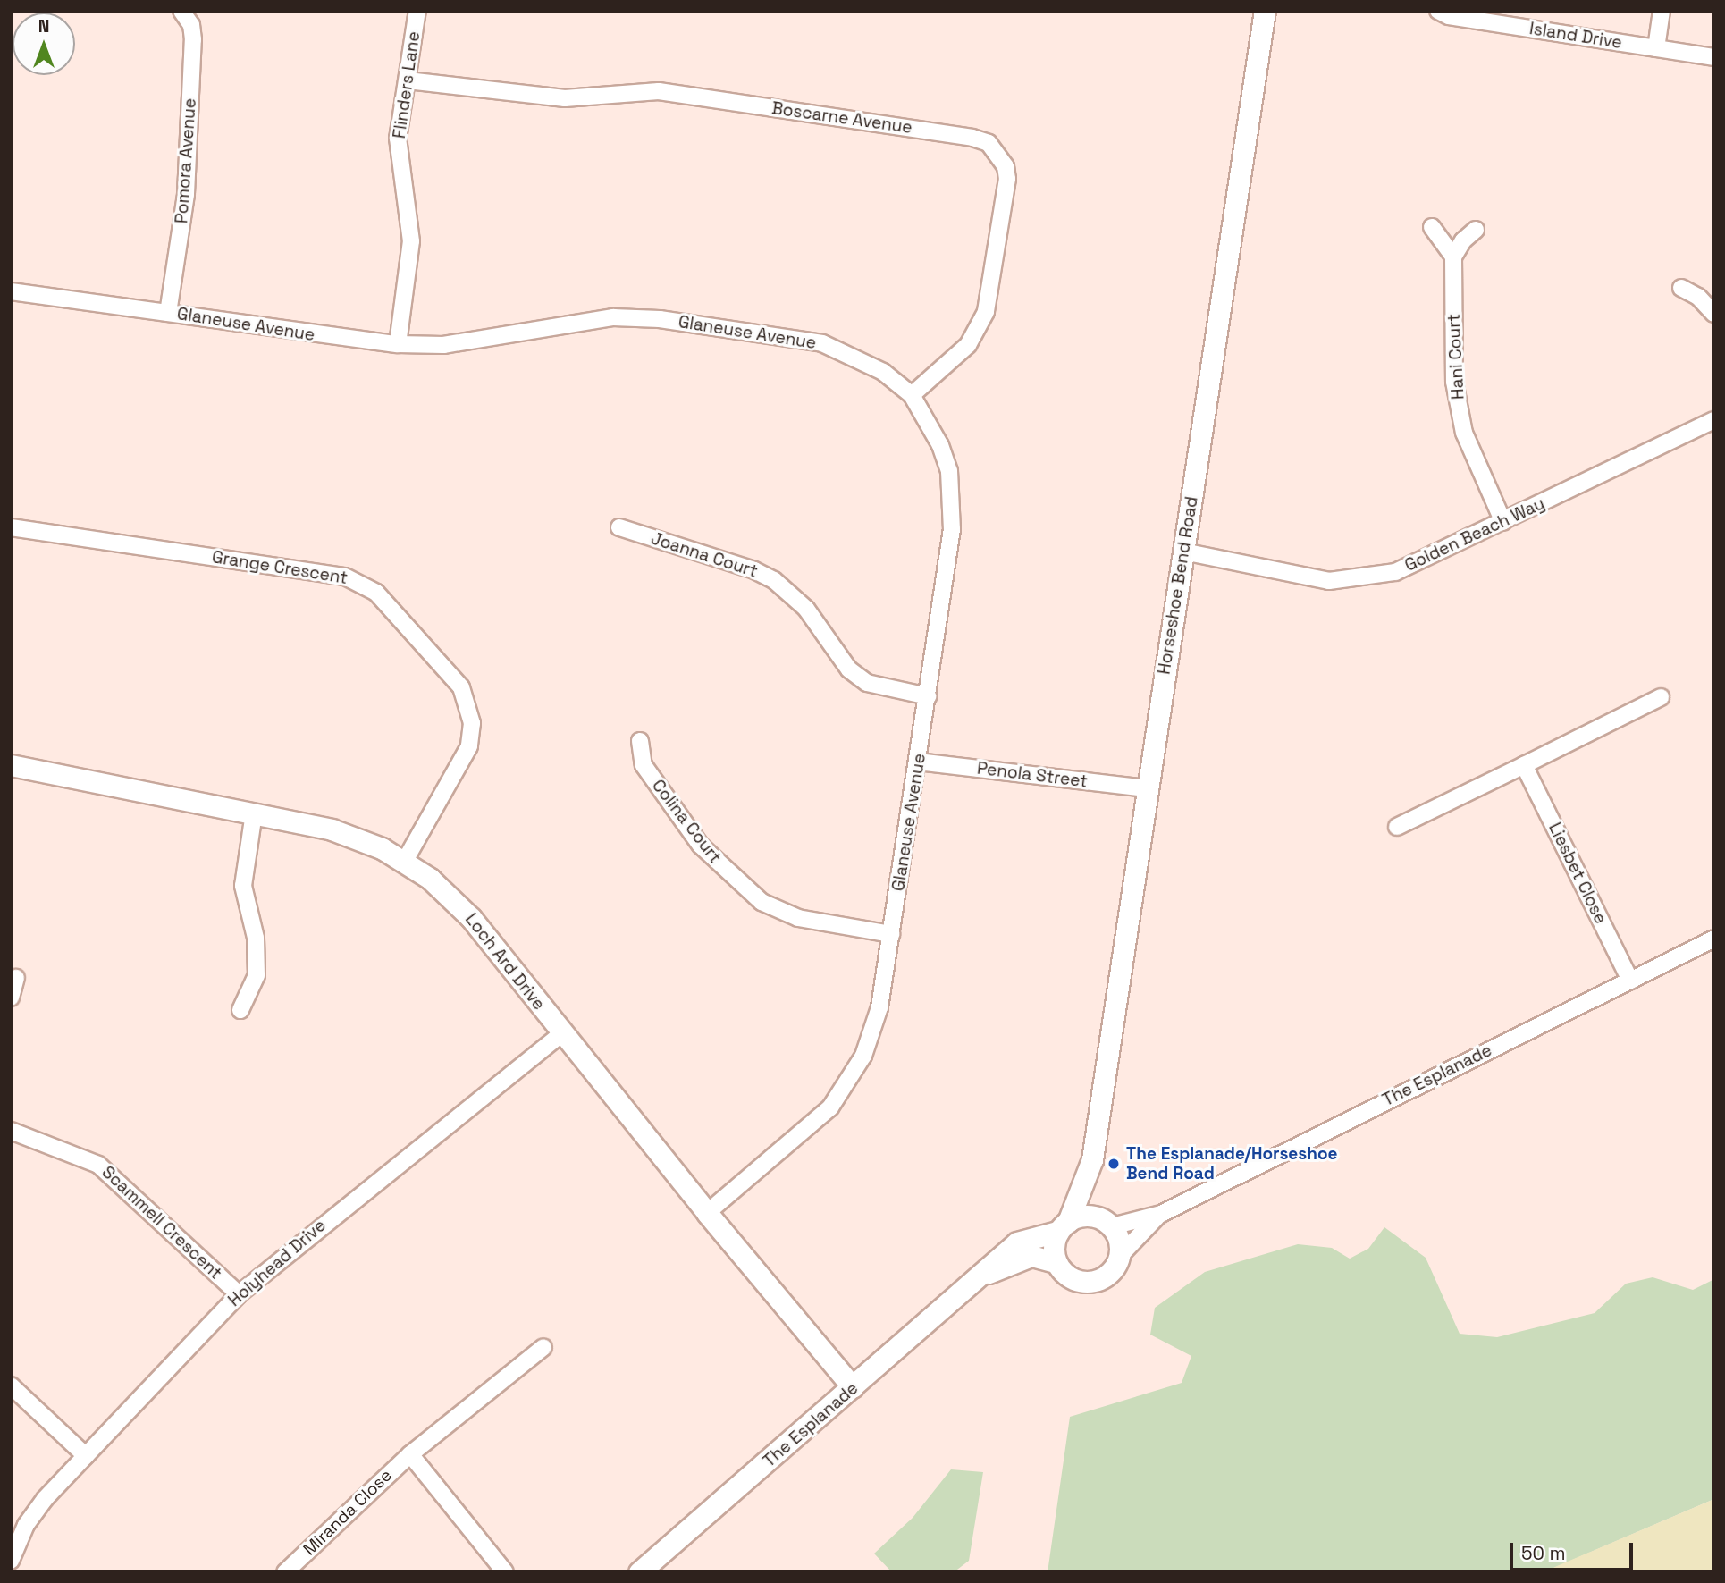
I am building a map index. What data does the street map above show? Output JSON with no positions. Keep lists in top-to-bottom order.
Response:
{
  "streets": {
    "street": [
      "Island Drive",
      "Flinders Lane",
      "Boscarne Avenue",
      "Pomora Avenue",
      "Glaneuse Avenue",
      "Hani Court",
      "Golden Beach Way",
      "Joanna Court",
      "Grange Crescent",
      "Horseshoe Bend Road",
      "Penola Street",
      "Colina Court",
      "Liesbet Close",
      "Loch Ard Drive",
      "The Esplanade",
      "Scammell Crescent",
      "Holyhead Drive",
      "Miranda Close"
    ]
  },
  "crossings": [
    ["Flinders Lane", "Boscarne Avenue"],
    ["Flinders Lane", "Glaneuse Avenue"],
    ["Boscarne Avenue", "Glaneuse Avenue"],
    ["Pomora Avenue", "Glaneuse Avenue"],
    ["Glaneuse Avenue", "Joanna Court"],
    ["Glaneuse Avenue", "Penola Street"],
    ["Glaneuse Avenue", "Colina Court"],
    ["Glaneuse Avenue", "Loch Ard Drive"],
    ["Hani Court", "Golden Beach Way"],
    ["Golden Beach Way", "Horseshoe Bend Road"],
    ["Grange Crescent", "Loch Ard Drive"],
    ["Horseshoe Bend Road", "Penola Street"],
    ["Horseshoe Bend Road", "The Esplanade"],
    ["Liesbet Close", "The Esplanade"],
    ["Loch Ard Drive", "The Esplanade"],
    ["Loch Ard Drive", "Holyhead Drive"],
    ["Scammell Crescent", "Holyhead Drive"]
  ],
  "places": ["The Esplanade/Horseshoe Bend Road"],
  "scale_bar": "50 m",
  "north": "top"
}
